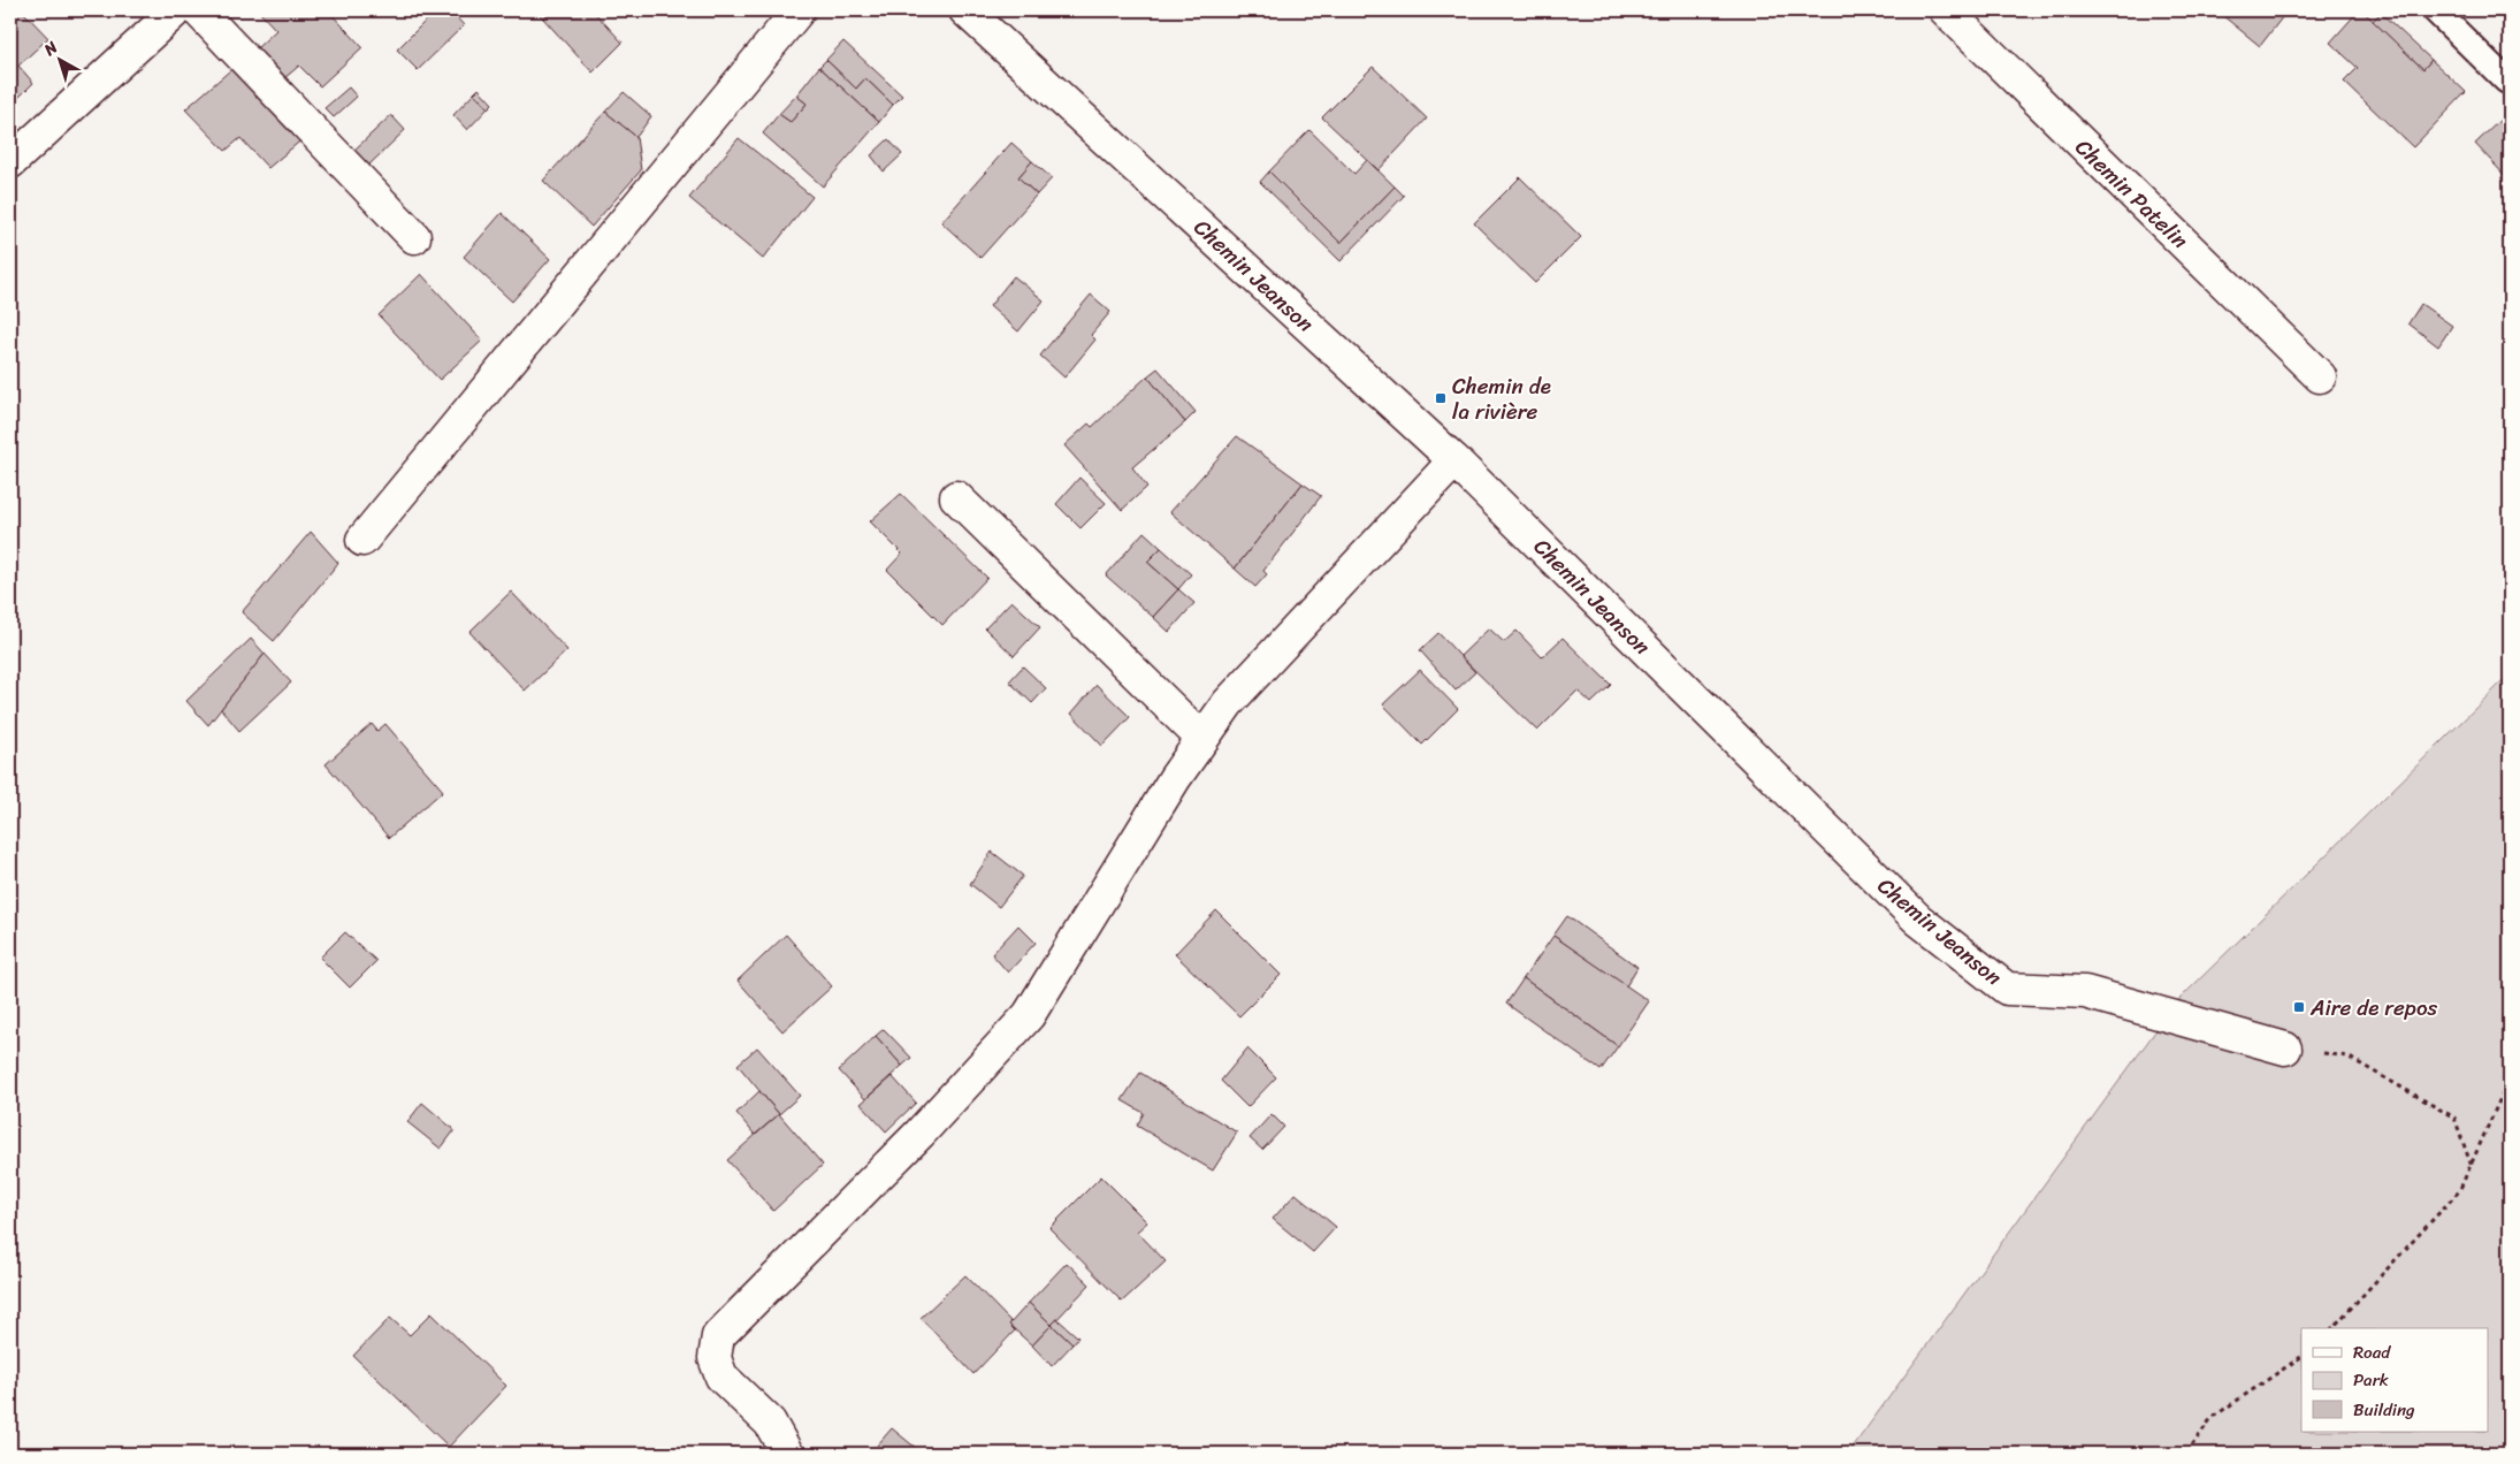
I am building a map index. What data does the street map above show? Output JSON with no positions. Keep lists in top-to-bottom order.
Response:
{
  "streets": {
    "street": ["Chemin Patelin", "Chemin Jeanson"]
  },
  "places": {
    "transit": ["Chemin de la rivière", "Aire de repos"]
  },
  "legend": ["Road", "Park", "Building"],
  "north": "top left"
}
